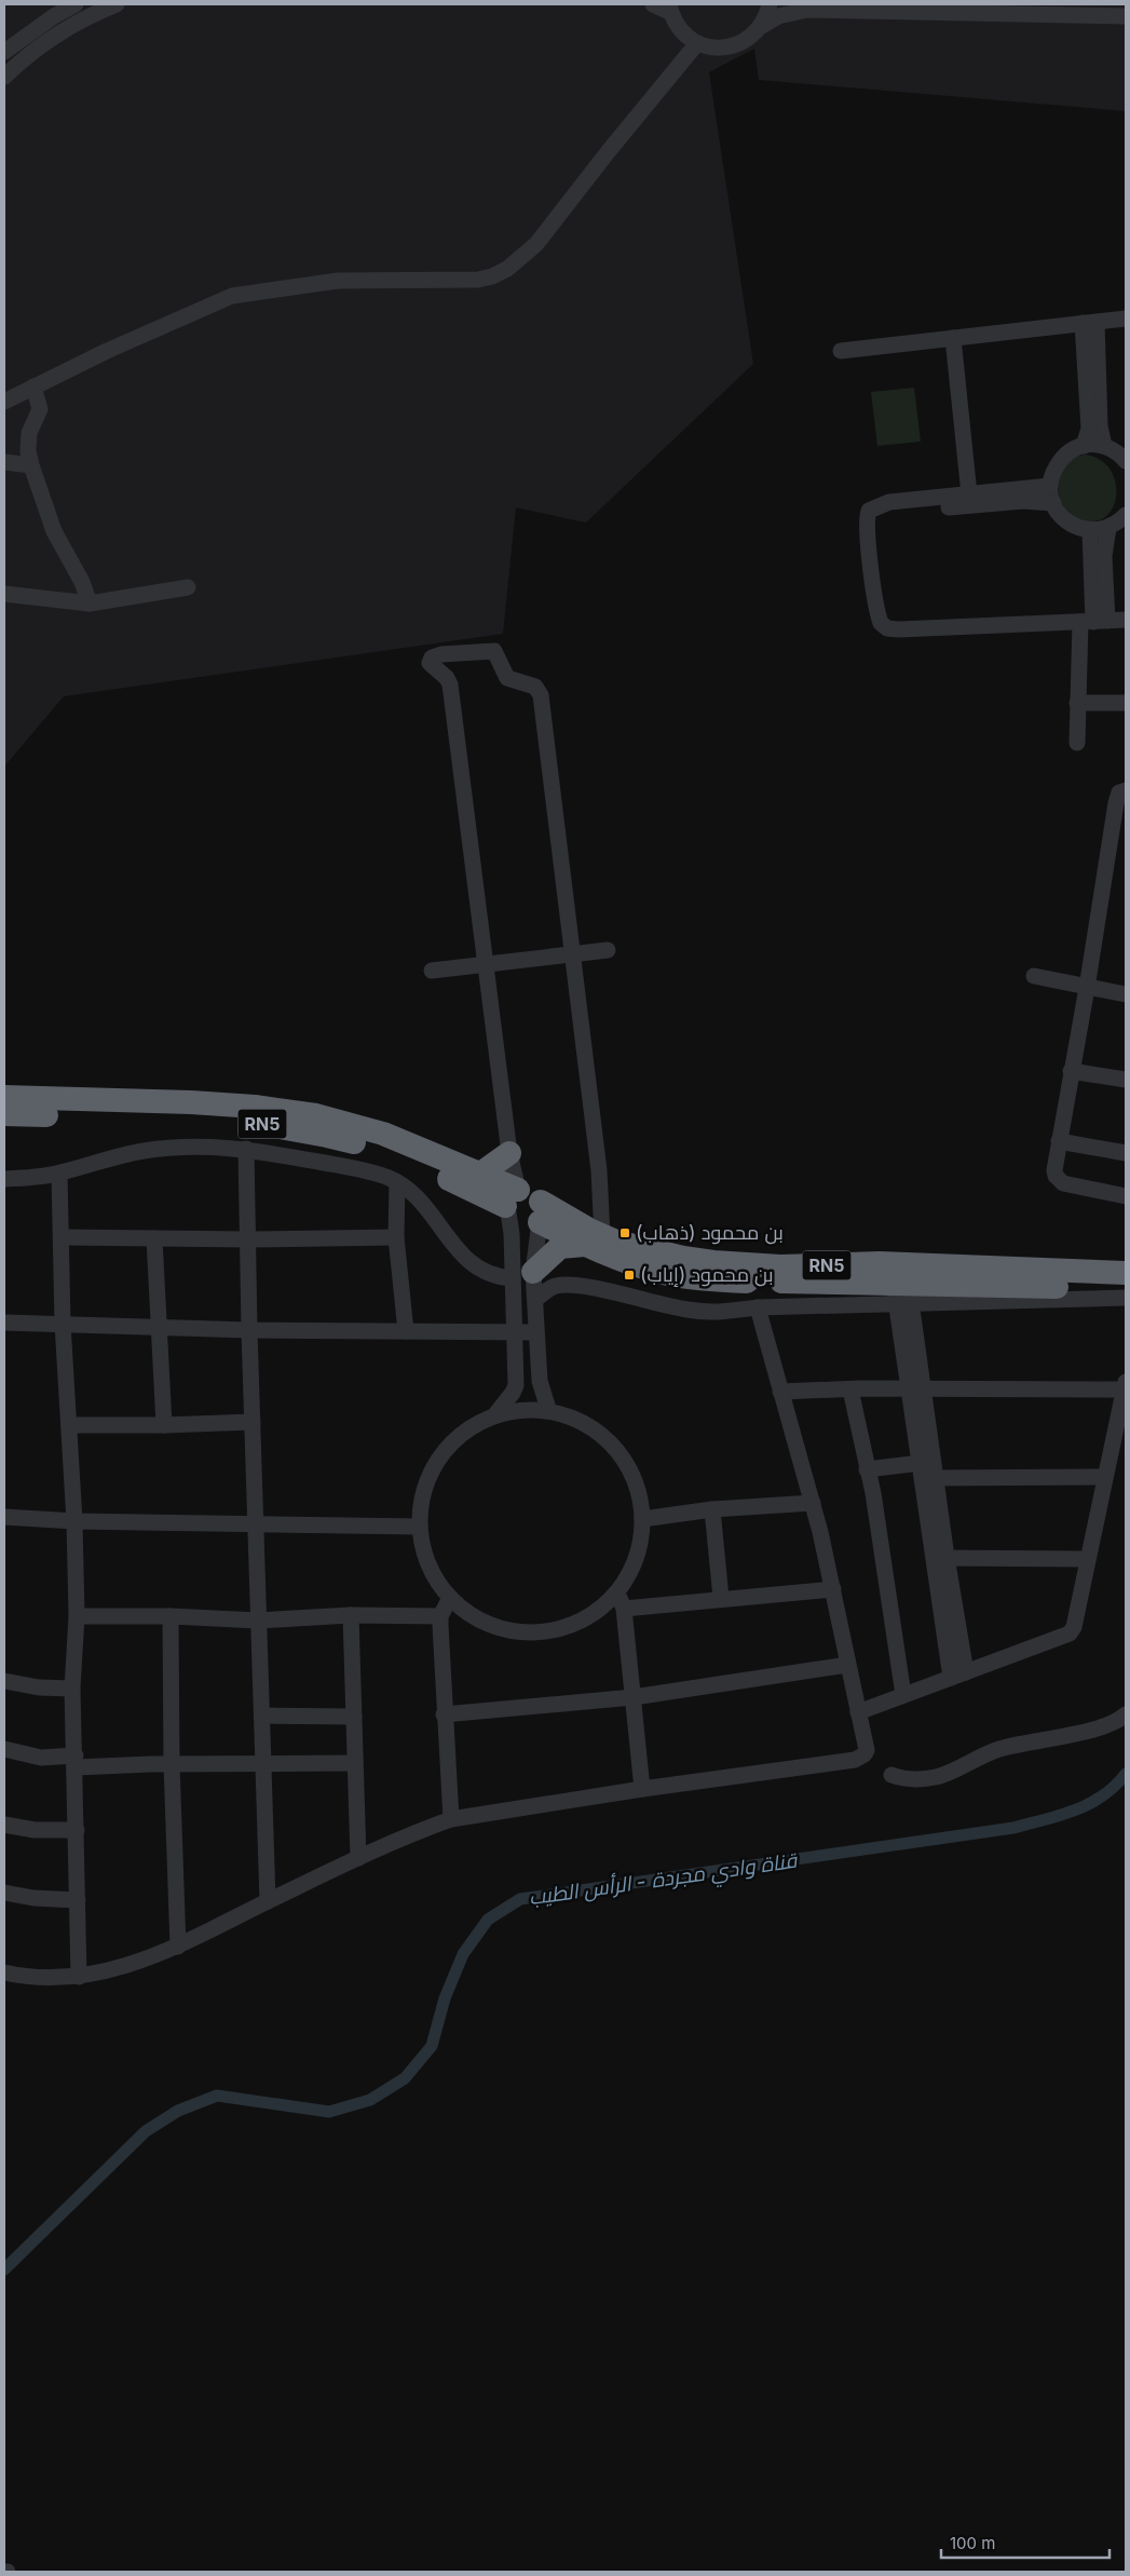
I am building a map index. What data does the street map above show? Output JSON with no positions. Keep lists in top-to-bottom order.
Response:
{
  "streets": {
    "highway": ["RN5"]
  },
  "water": ["قناة وادي مجردة - الرأس الطيب"],
  "places": {
    "transit": ["بن محمود (ذهاب)", "بن محمود (إياب)"]
  },
  "scale_bar": "100 m"
}
